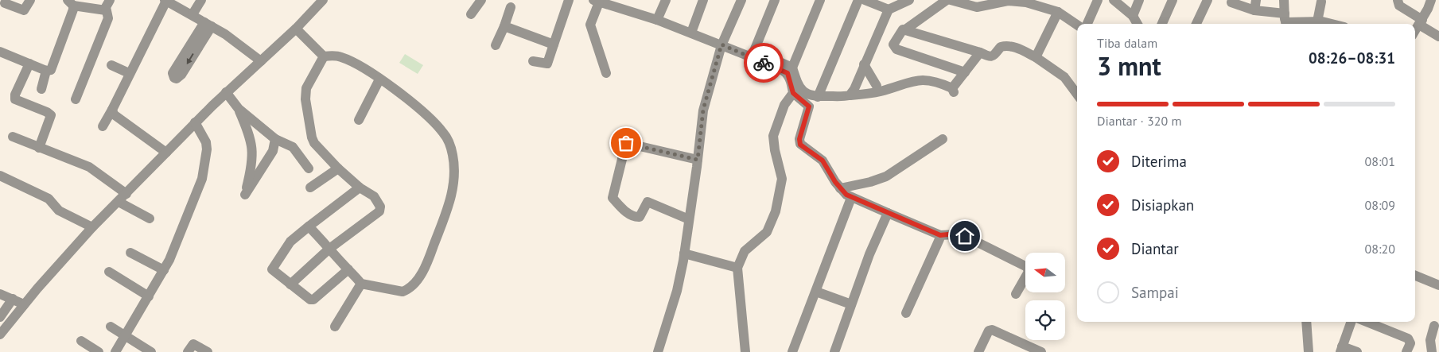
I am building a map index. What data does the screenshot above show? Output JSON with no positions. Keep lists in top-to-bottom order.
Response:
{
  "north": "left",
  "page": {
    "heading": ["3 mnt", "Tiba dalam", "08:26–08:31"],
    "bar": "Diantar · 320 m",
    "list": [
      ["Diterima", "08:01"],
      ["Disiapkan", "08:09"],
      ["Diantar", "08:20"],
      "Sampai"
    ]
  }
}
